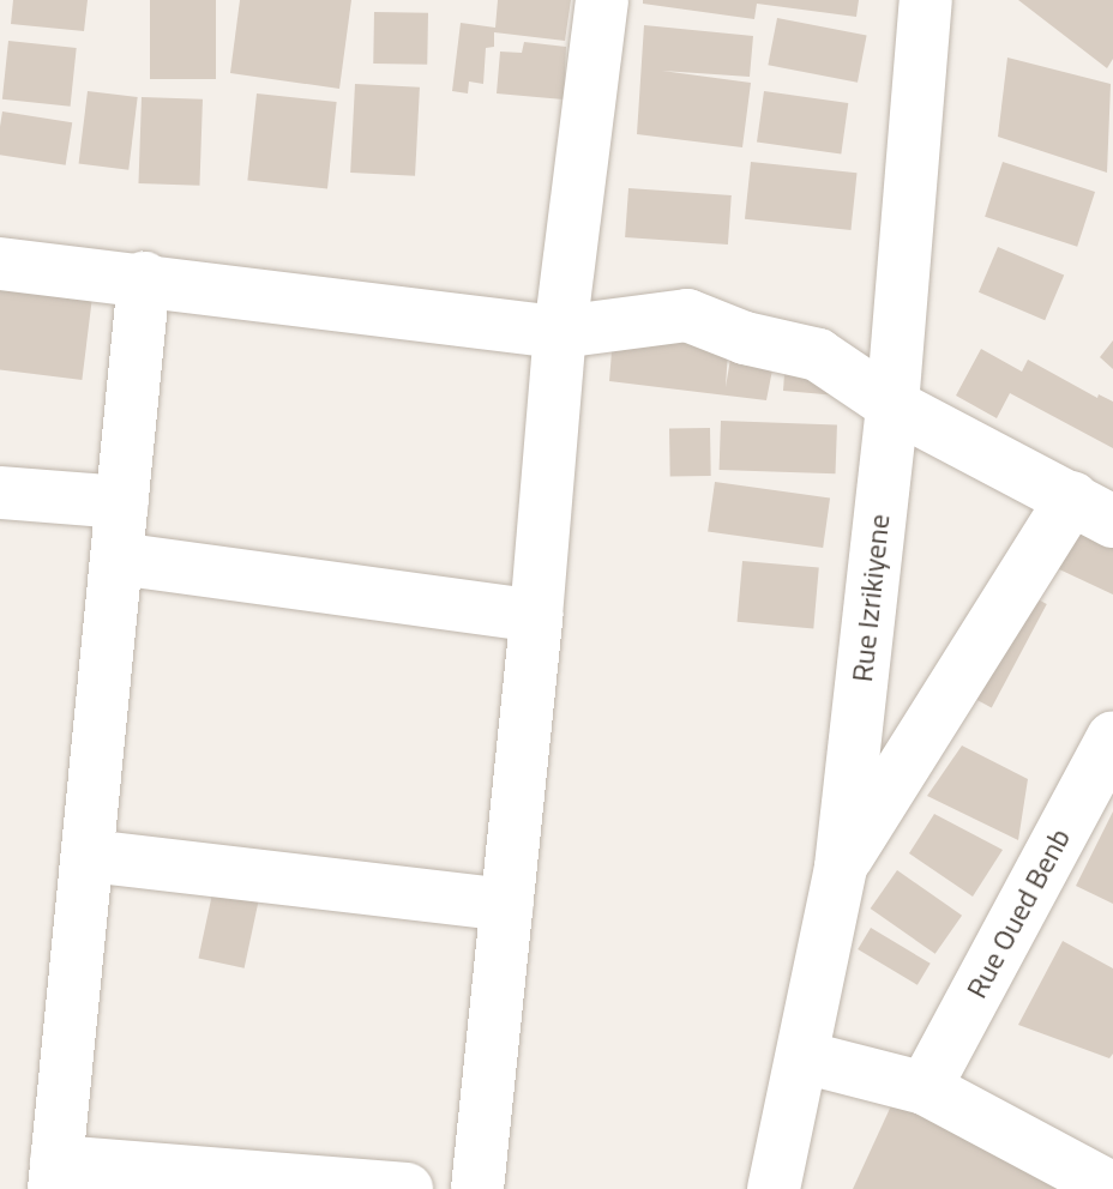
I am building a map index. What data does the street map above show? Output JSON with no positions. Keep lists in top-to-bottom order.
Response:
{
  "streets": {
    "street": ["Rue Izrikiyene", "Rue Oued Benb"]
  }
}
